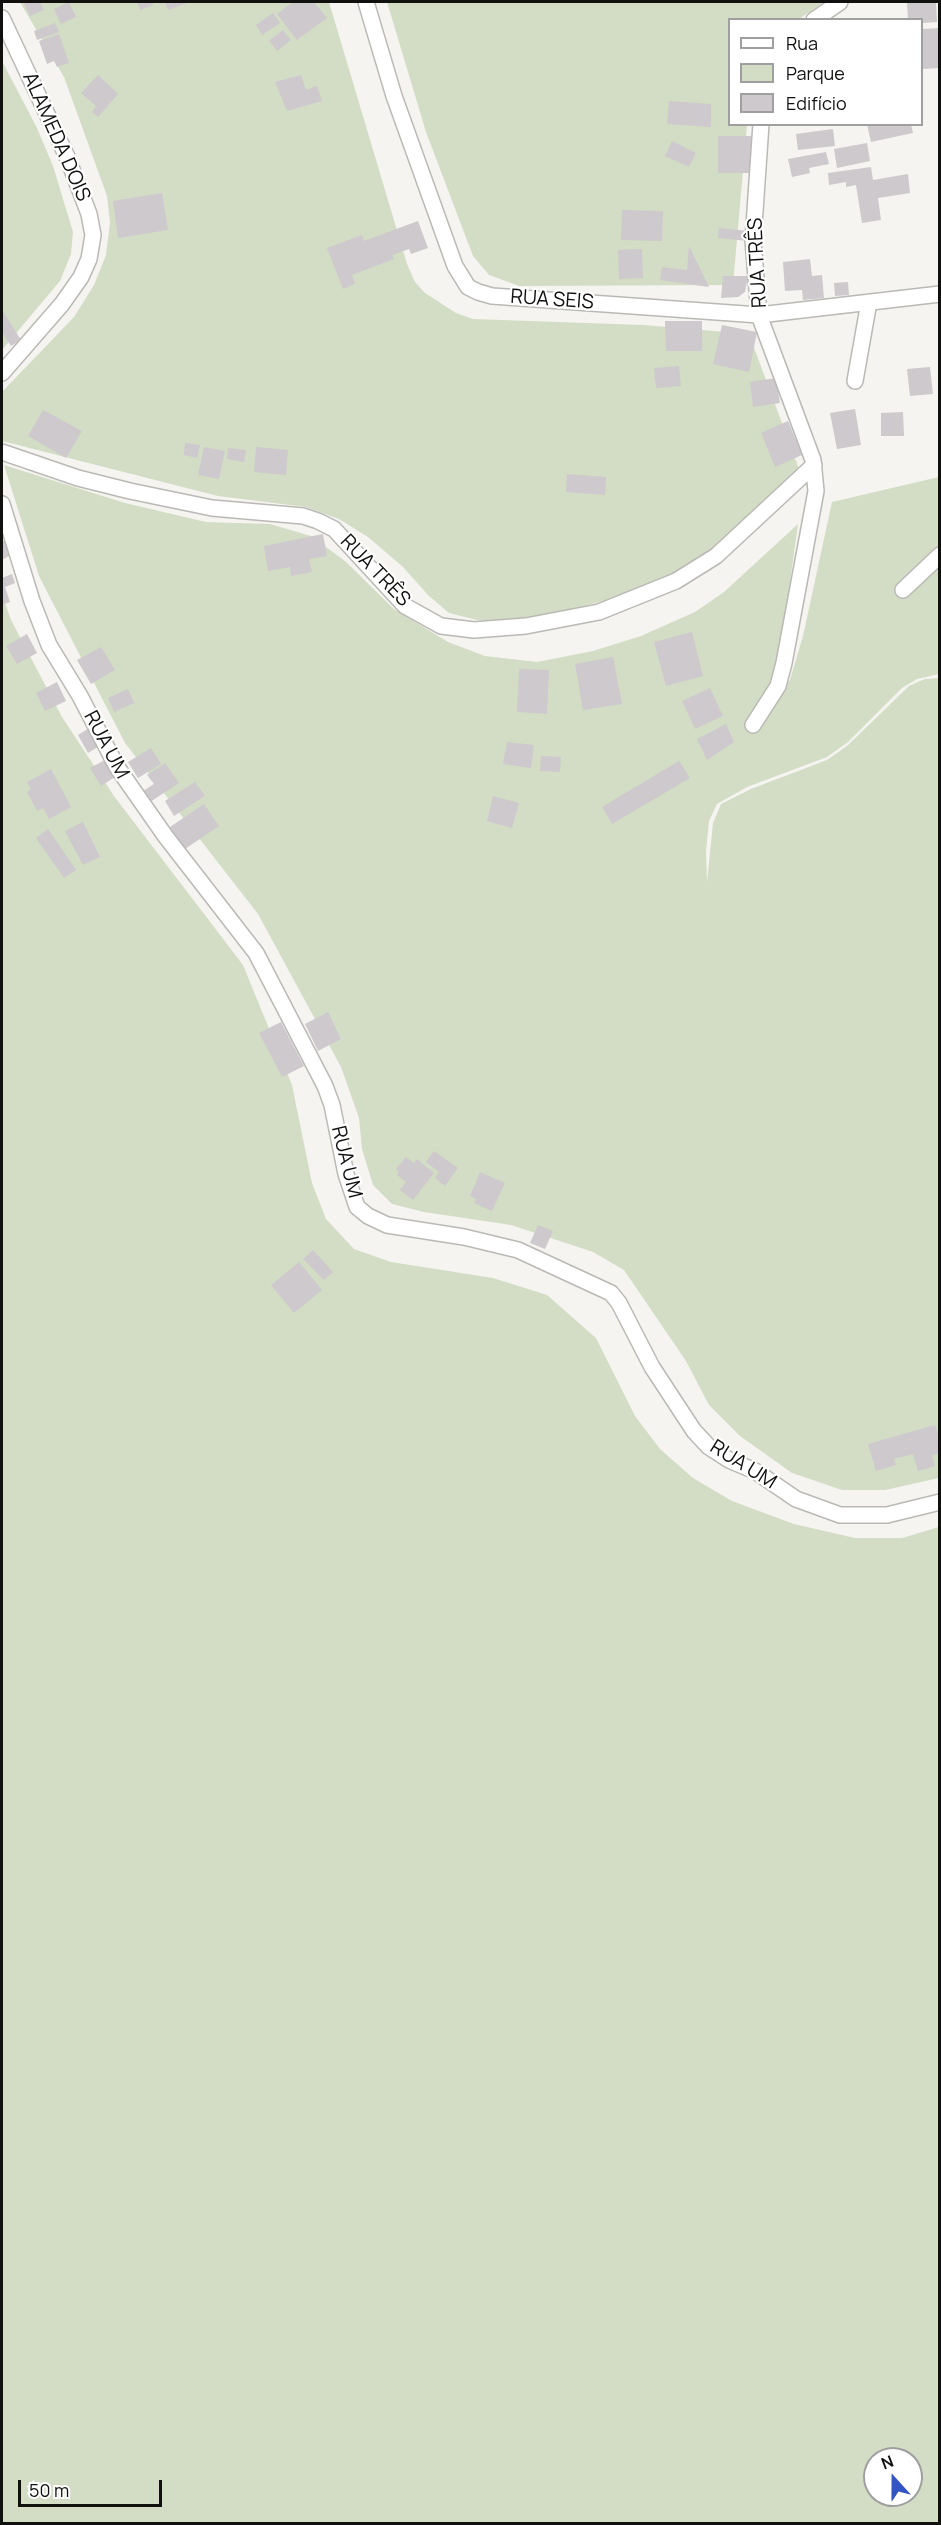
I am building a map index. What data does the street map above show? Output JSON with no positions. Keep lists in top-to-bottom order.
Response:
{
  "streets": {
    "street": [
      "ALAMEDA DOIS",
      "RUA TRÊS",
      "RUA SEIS",
      "RUA UM"
    ]
  },
  "crossings": [
    ["RUA TRÊS", "RUA SEIS"]
  ],
  "legend": ["Rua", "Parque", "Edifício"],
  "scale_bar": "50 m",
  "north": "top"
}
